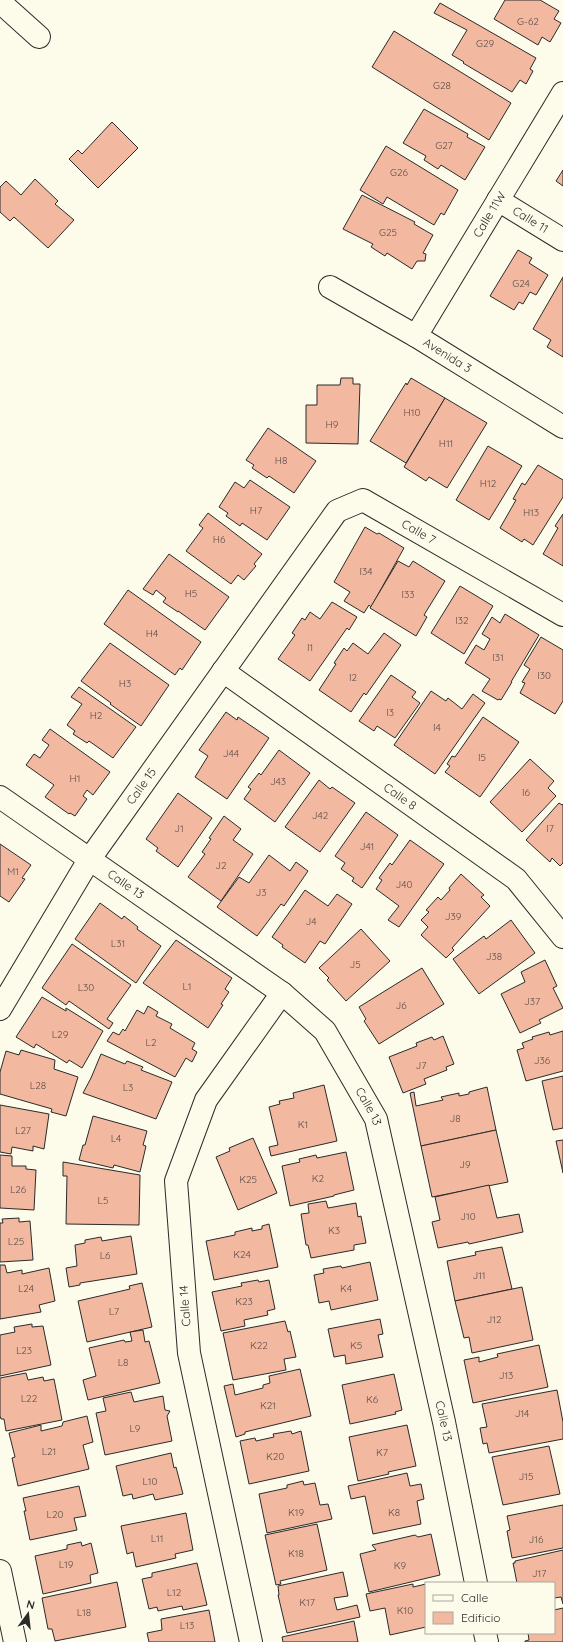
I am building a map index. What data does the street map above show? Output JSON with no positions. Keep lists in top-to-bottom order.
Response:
{
  "streets": {
    "street": [
      "Calle 11W",
      "Calle 11",
      "Avenida 3",
      "Calle 7",
      "Calle 15",
      "Calle 8",
      "Calle 13",
      "Calle 14"
    ]
  },
  "crossings": [
    ["Calle 11W", "Calle 11"],
    ["Calle 11W", "Avenida 3"],
    ["Calle 7", "Calle 15"],
    ["Calle 15", "Calle 8"],
    ["Calle 15", "Calle 13"],
    ["Calle 13", "Calle 14"]
  ],
  "house_numbers": [
    "G-62",
    "G29",
    "G28",
    "G27",
    "G26",
    "G25",
    "G24",
    "H10",
    "H9",
    "H11",
    "H8",
    "H12",
    "H7",
    "H13",
    "H6",
    "I34",
    "H5",
    "I33",
    "I32",
    "H4",
    "I1",
    "I31",
    "I30",
    "I2",
    "H3",
    "I3",
    "H2",
    "I4",
    "J44",
    "I5",
    "H1",
    "J43",
    "I6",
    "J42",
    "J1",
    "I7",
    "J41",
    "J2",
    "M1",
    "J40",
    "J3",
    "J39",
    "J4",
    "L31",
    "J38",
    "J5",
    "L1",
    "L30",
    "J37",
    "J6",
    "L29",
    "L2",
    "J36",
    "J7",
    "L28",
    "L3",
    "J8",
    "K1",
    "L27",
    "L4",
    "J9",
    "K2",
    "K25",
    "L26",
    "L5",
    "J10",
    "K3",
    "L25",
    "K24",
    "L6",
    "J11",
    "L24",
    "K4",
    "K23",
    "L7",
    "J12",
    "K22",
    "K5",
    "L23",
    "L8",
    "J13",
    "L22",
    "K6",
    "K21",
    "J14",
    "L9",
    "L21",
    "K7",
    "K20",
    "J15",
    "L10",
    "K19",
    "K8",
    "L20",
    "L11",
    "J16",
    "K18",
    "L19",
    "K9",
    "J17",
    "L12",
    "K17",
    "K10",
    "L18",
    "L13"
  ],
  "legend": ["Calle", "Edificio"],
  "north": "top"
}
